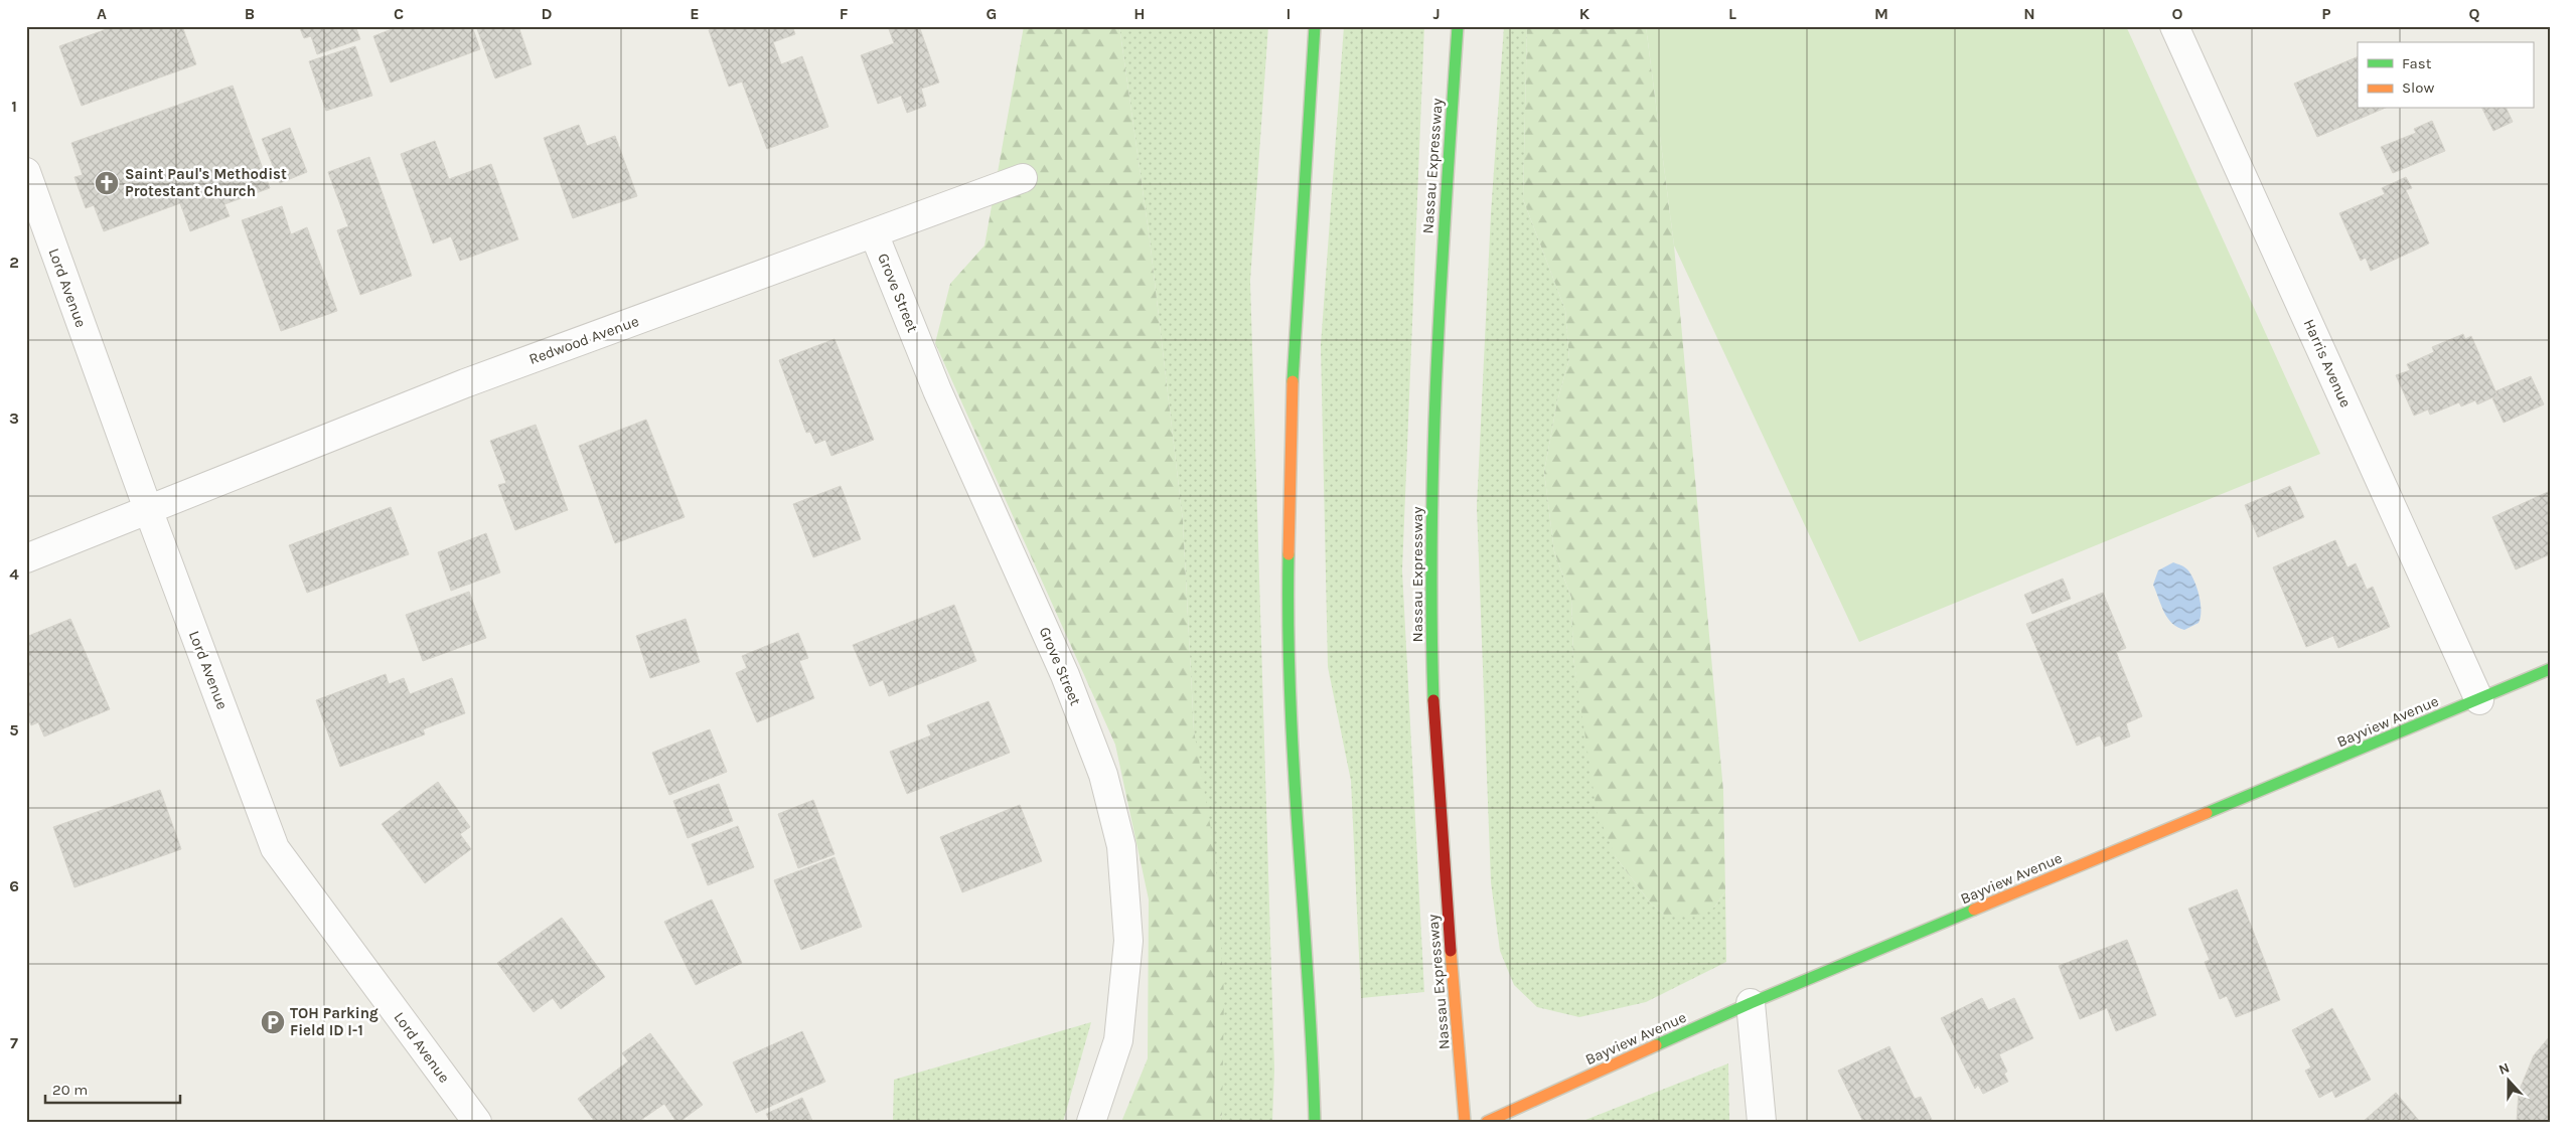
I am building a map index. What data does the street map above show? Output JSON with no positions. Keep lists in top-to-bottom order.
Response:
{
  "streets": {
    "main road": ["Nassau Expressway", "Bayview Avenue"],
    "street": [
      "Lord Avenue",
      "Grove Street",
      "Redwood Avenue",
      "Harris Avenue"
    ]
  },
  "crossings": [
    ["Lord Avenue", "Redwood Avenue"],
    ["Grove Street", "Redwood Avenue"],
    ["Harris Avenue", "Bayview Avenue"]
  ],
  "places": {
    "church": ["Saint Paul's Methodist Protestant Church"],
    "parking": ["TOH Parking Field ID I-1"]
  },
  "legend": ["Fast", "Slow"],
  "scale_bar": "20 m",
  "north": "top",
  "grid": {
    "columns": [
      "A",
      "B",
      "C",
      "D",
      "E",
      "F",
      "G",
      "H",
      "I",
      "J",
      "K",
      "L",
      "M",
      "N",
      "O",
      "P",
      "Q"
    ],
    "rows": [
      "1",
      "2",
      "3",
      "4",
      "5",
      "6",
      "7"
    ]
  }
}
